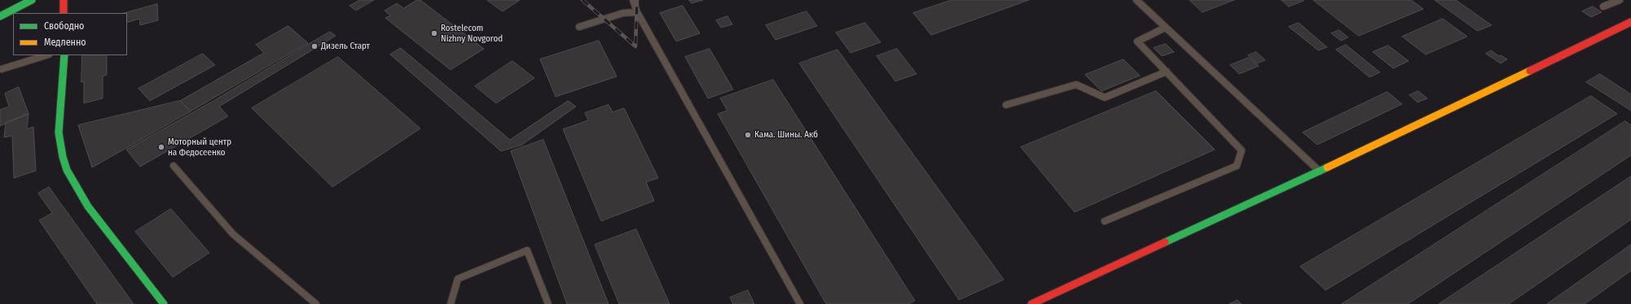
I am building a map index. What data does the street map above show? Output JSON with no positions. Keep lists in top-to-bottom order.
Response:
{
  "places": [
    "Rostelecom Nizhny Novgorod",
    "Дизель Старт",
    "Кама. Шины. Акб",
    "Моторный центр на Федосеенко"
  ],
  "legend": ["Свободно", "Медленно"]
}
